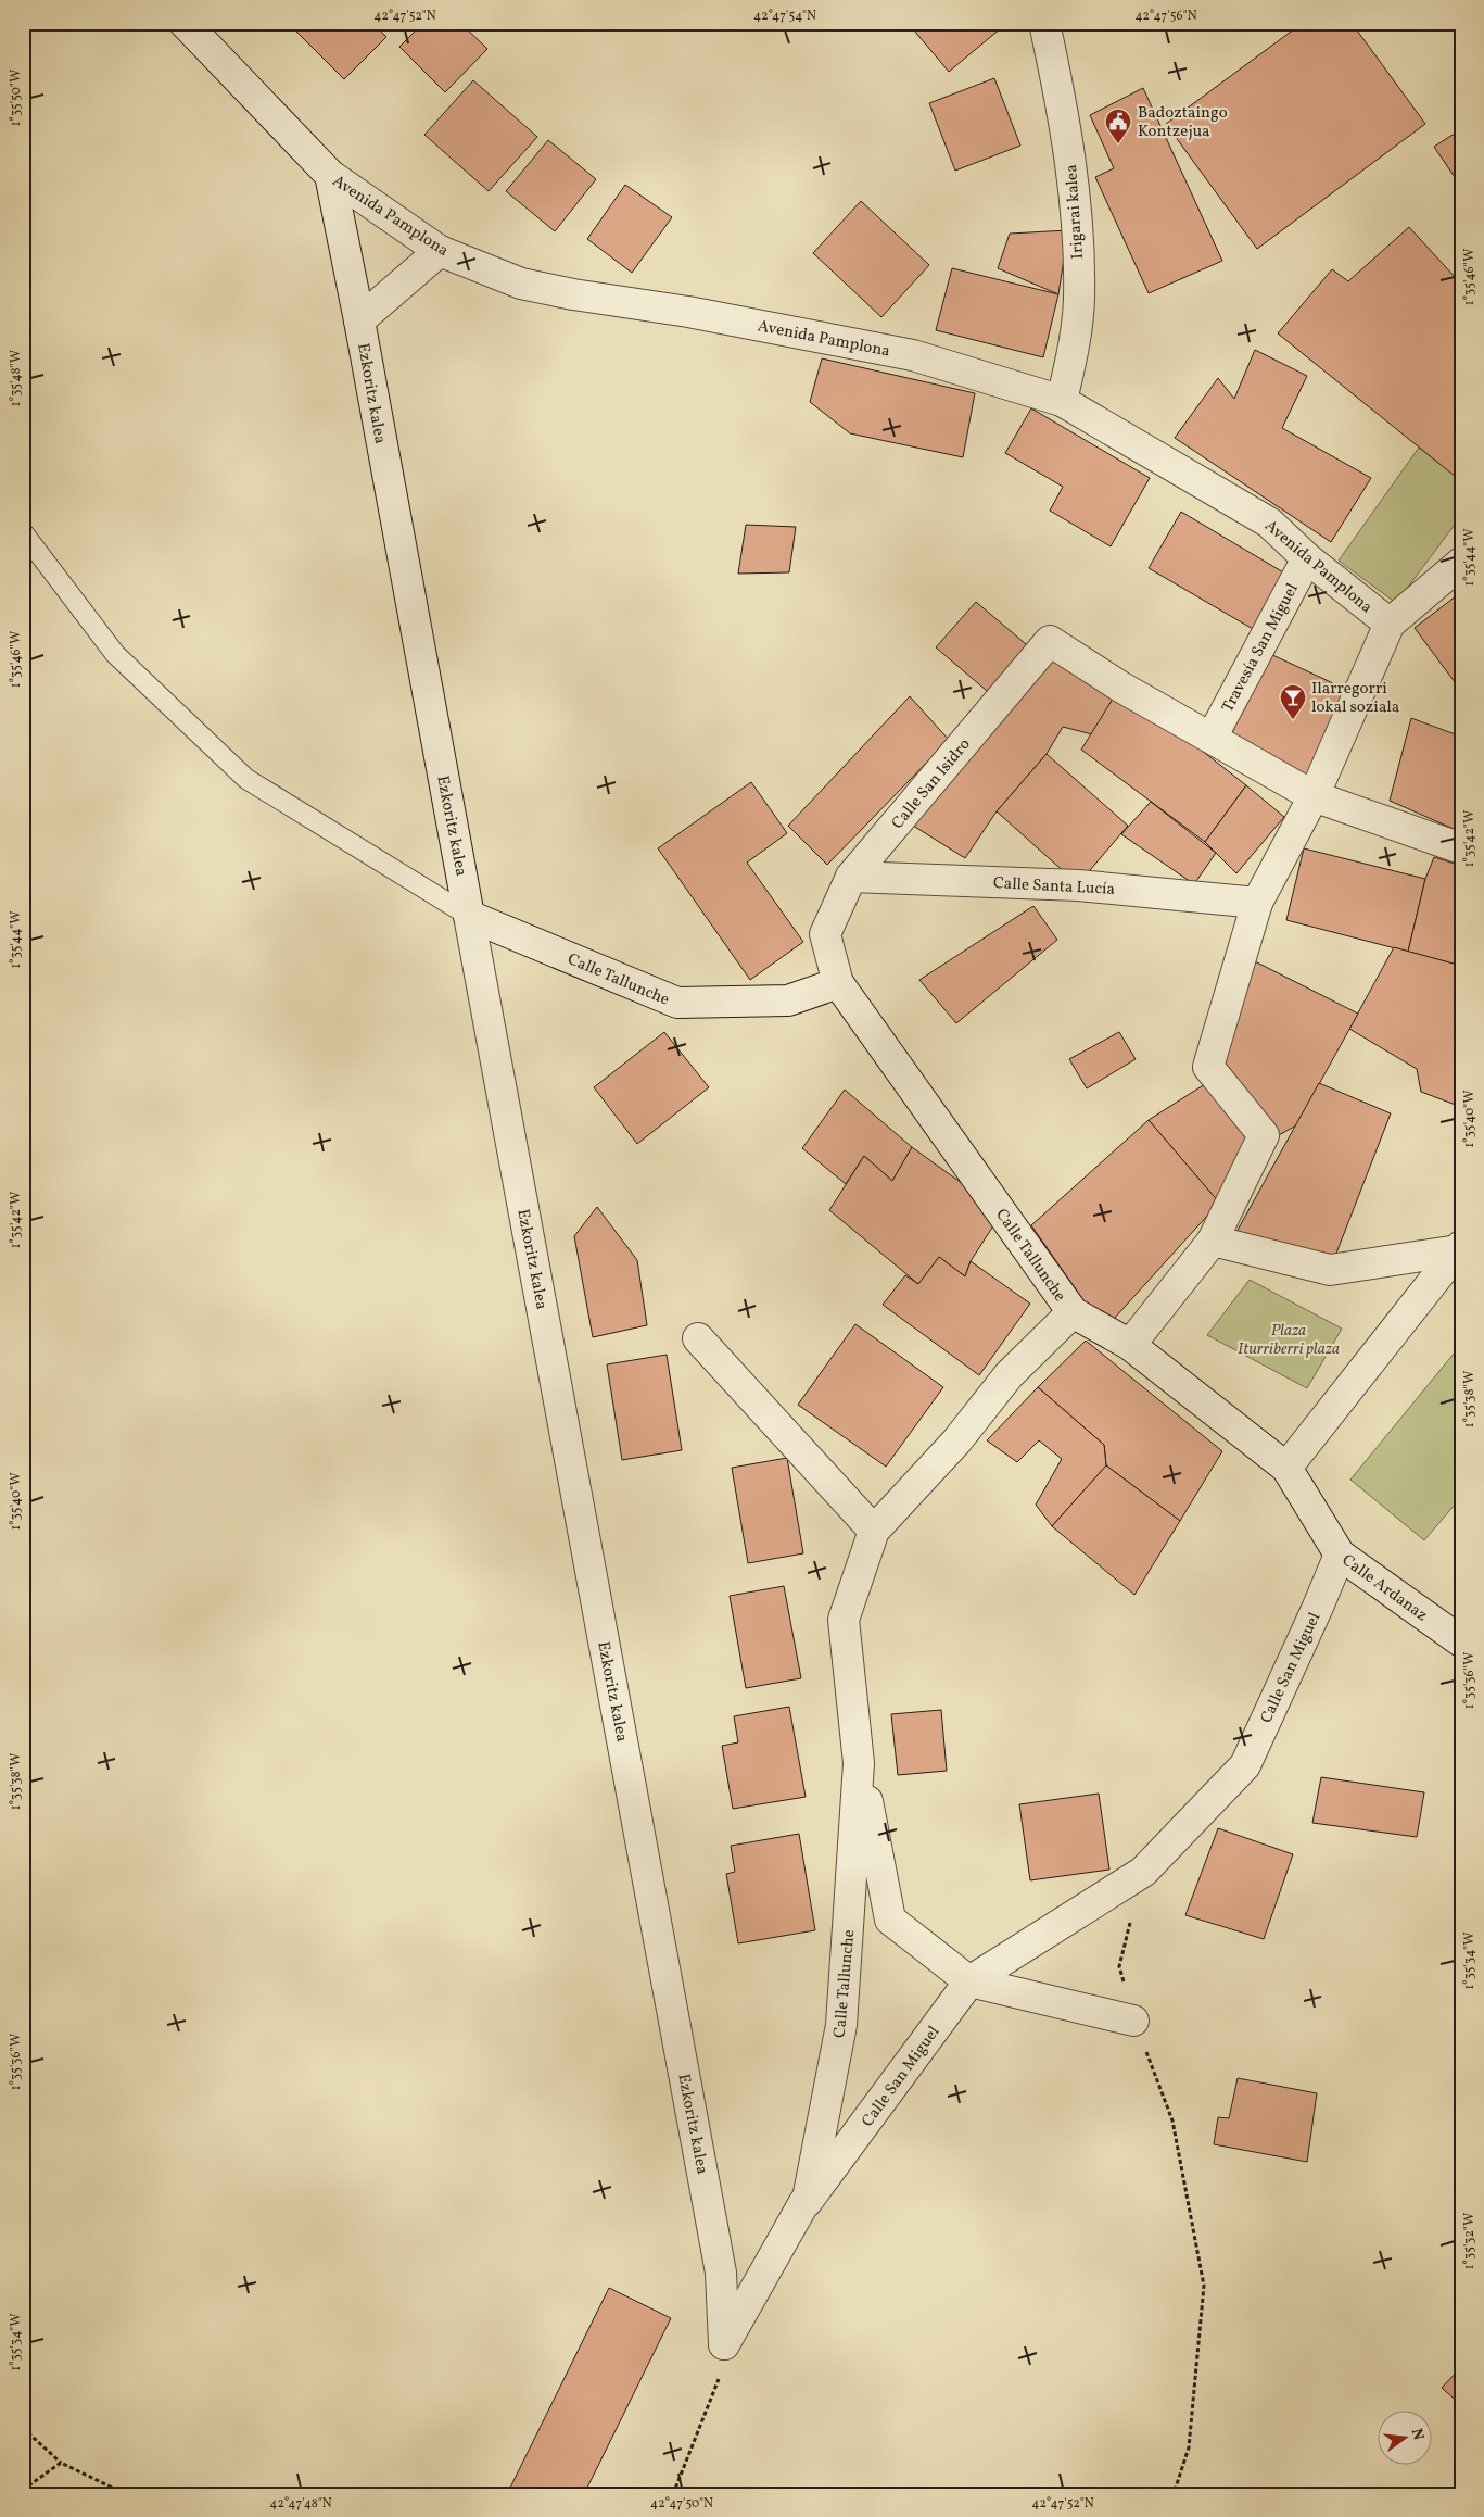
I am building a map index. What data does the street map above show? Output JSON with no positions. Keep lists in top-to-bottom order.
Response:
{
  "streets": {
    "street": [
      "Irigarai kalea",
      "Avenida Pamplona",
      "Ezkoritz kalea",
      "Travesía San Miguel",
      "Calle San Isidro",
      "Calle Santa Lucía",
      "Calle Tallunche",
      "Calle Ardanaz",
      "Calle San Miguel"
    ]
  },
  "crossings": [
    ["Irigarai kalea", "Avenida Pamplona"],
    ["Avenida Pamplona", "Ezkoritz kalea"],
    ["Avenida Pamplona", "Travesía San Miguel"],
    ["Ezkoritz kalea", "Calle Tallunche"],
    ["Ezkoritz kalea", "Calle San Miguel"],
    ["Travesía San Miguel", "Calle San Isidro"],
    ["Calle San Isidro", "Calle Santa Lucía"],
    ["Calle San Isidro", "Calle Tallunche"],
    ["Calle Tallunche", "Calle San Miguel"],
    ["Calle Ardanaz", "Calle San Miguel"]
  ],
  "parks": ["Plaza Iturriberri plaza"],
  "places": {
    "public building": ["Badoztaingo Kontzejua"],
    "bar": ["Ilarregorri lokal soziala"]
  },
  "north": "right",
  "coordinates": [
    "42°47'52\"N",
    "42°47'54\"N",
    "42°47'56\"N",
    "1°35'50\"W",
    "1°35'46\"W",
    "1°35'48\"W",
    "1°35'44\"W",
    "1°35'42\"W",
    "1°35'40\"W",
    "1°35'38\"W",
    "1°35'36\"W",
    "1°35'34\"W",
    "1°35'32\"W",
    "42°47'48\"N",
    "42°47'50\"N"
  ]
}
